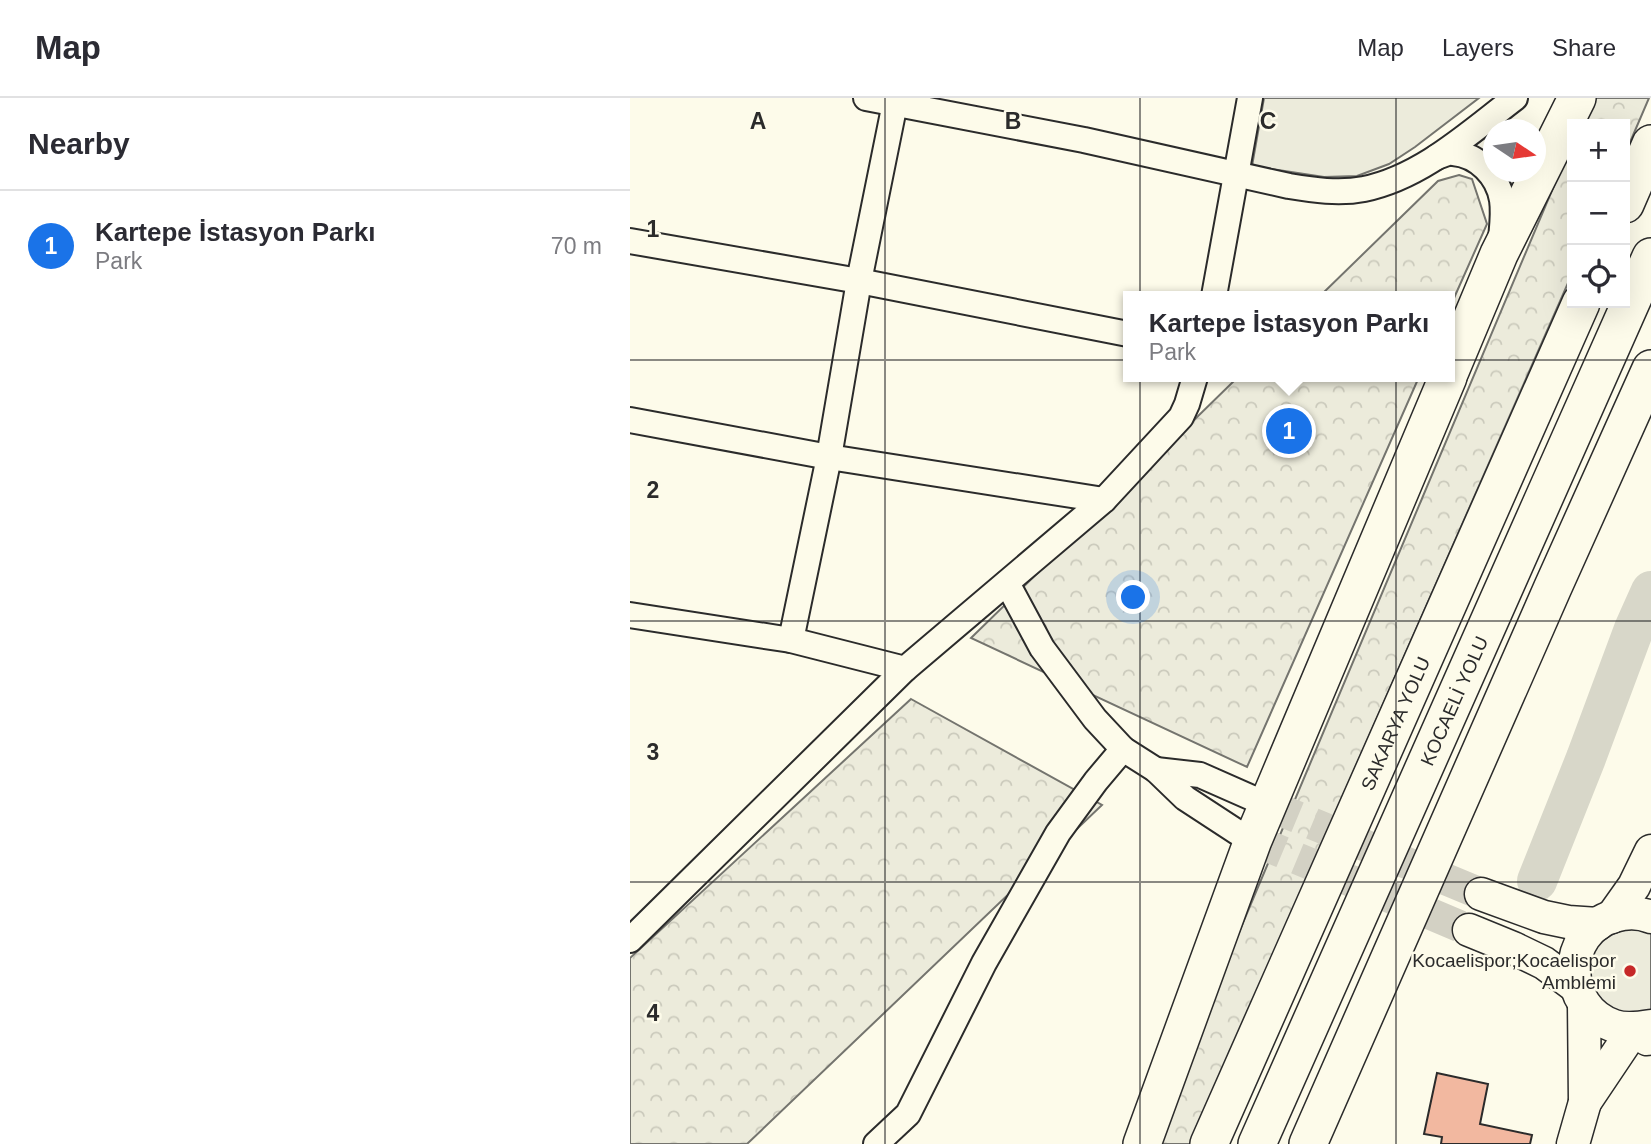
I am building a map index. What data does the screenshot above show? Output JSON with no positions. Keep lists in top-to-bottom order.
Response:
{
  "streets": {
    "highway": ["KOCAELİ YOLU", "SAKARYA YOLU"]
  },
  "places": ["Kocaelispor;Kocaelispor Amblemi"],
  "north": "right",
  "page": {
    "header": "Map",
    "nav": ["Map", "Layers", "Share"],
    "heading": "Nearby",
    "map_buttons": ["+", "−"],
    "list": [
      {
        "mark": "1",
        "name": "Kartepe İstasyon Parkı",
        "note": "Park",
        "value": "70 m"
      }
    ],
    "popup": ["Kartepe İstasyon Parkı", "Park"],
    "pins": "1"
  },
  "grid": {
    "columns": ["A", "B", "C"],
    "rows": [
      "1",
      "2",
      "3",
      "4"
    ]
  }
}
